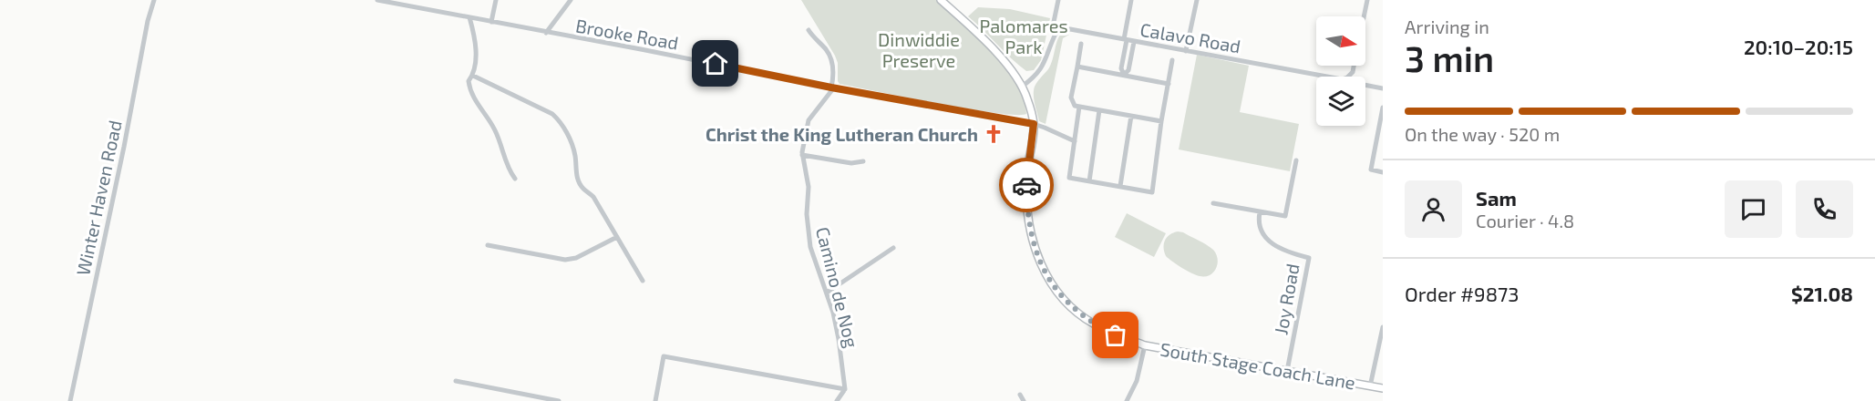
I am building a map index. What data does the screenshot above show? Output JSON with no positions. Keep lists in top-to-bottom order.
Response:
{
  "streets": {
    "main road": ["South Stage Coach Lane"],
    "street": [
      "Brooke Road",
      "Calavo Road",
      "Winter Haven Road",
      "Camino de Nog",
      "Joy Road"
    ]
  },
  "crossings": [
    ["Brooke Road", "Camino de Nog"],
    ["Brooke Road", "South Stage Coach Lane"],
    ["Joy Road", "South Stage Coach Lane"]
  ],
  "parks": ["Palomares Park", "Dinwiddie Preserve"],
  "places": {
    "church": ["Christ the King Lutheran Church"]
  },
  "north": "right",
  "page": {
    "heading": ["3 min", "Arriving in", "20:10–20:15"],
    "panel": [
      "Sam",
      "Courier · 4.8",
      "Order #9873",
      "$21.08"
    ],
    "bar": "On the way · 520 m"
  }
}
